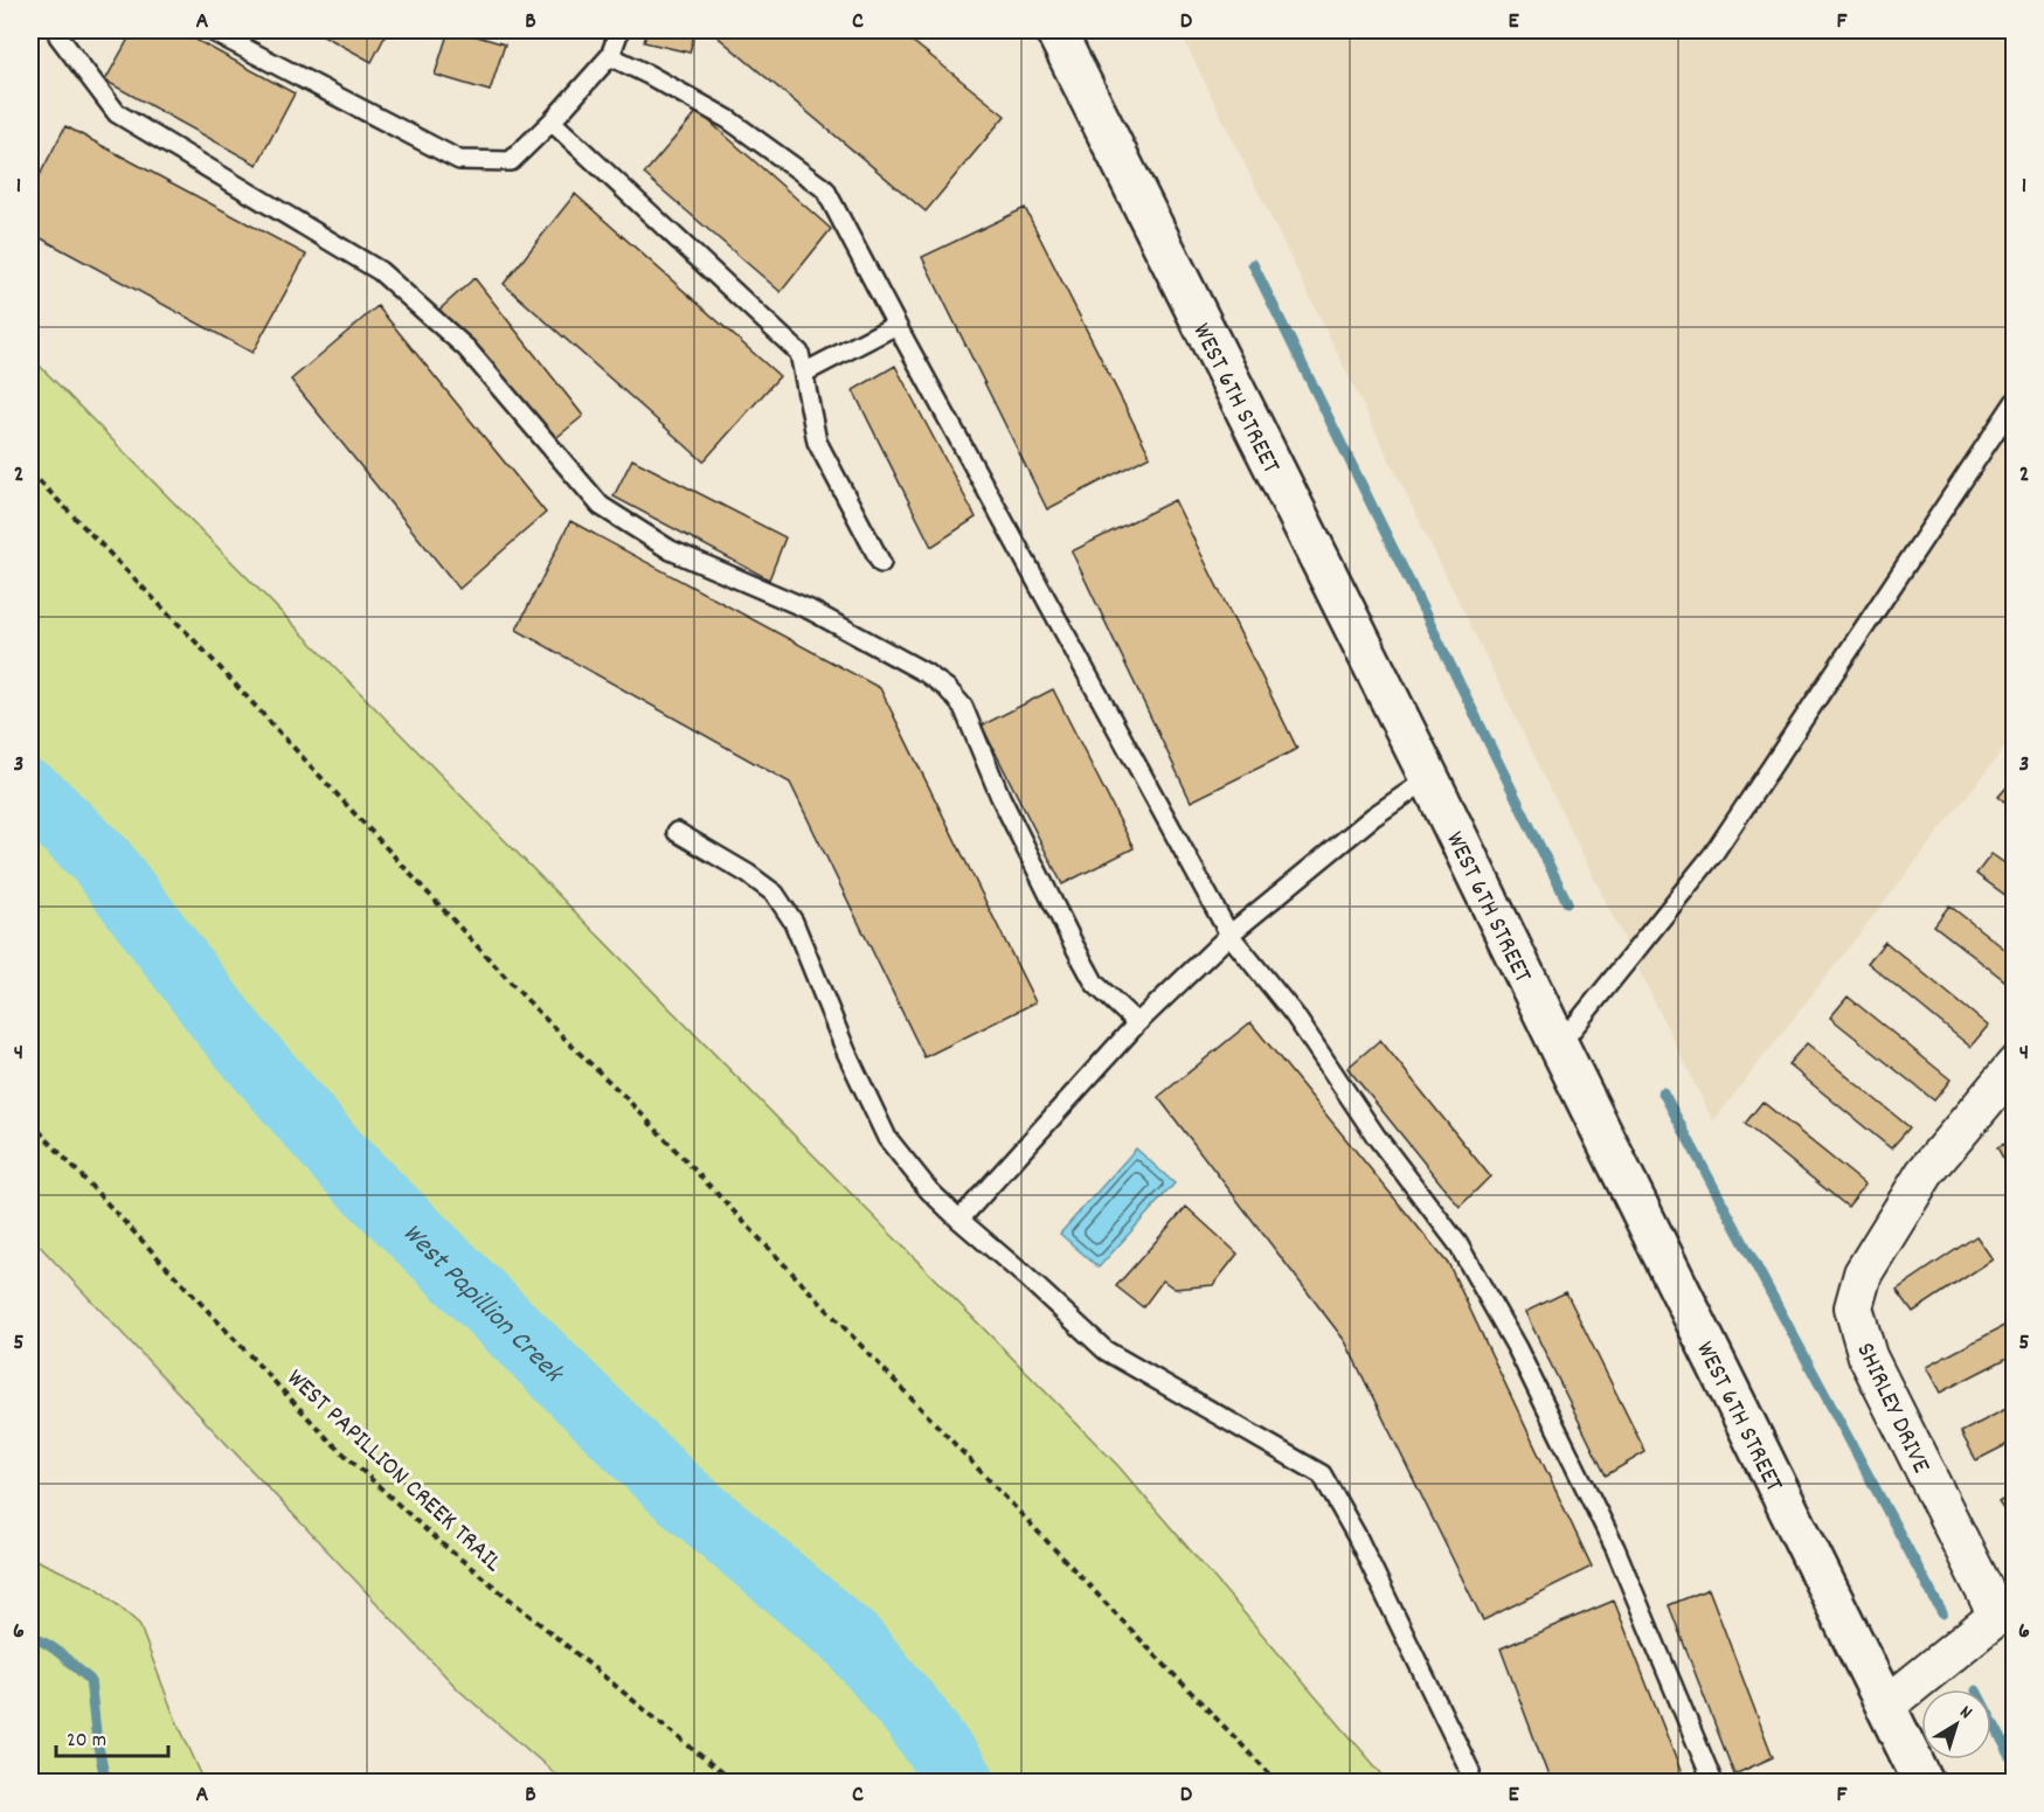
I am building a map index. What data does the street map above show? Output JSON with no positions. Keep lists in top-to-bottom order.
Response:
{
  "streets": {
    "main road": ["WEST 6TH STREET"],
    "street": ["SHIRLEY DRIVE"],
    "path": ["WEST PAPILLION CREEK TRAIL"]
  },
  "water": ["West Papillion Creek"],
  "scale_bar": "20 m",
  "north": "top right",
  "grid": {
    "columns": [
      "A",
      "B",
      "C",
      "D",
      "E",
      "F"
    ],
    "rows": [
      "1",
      "2",
      "3",
      "4",
      "5",
      "6"
    ]
  }
}
